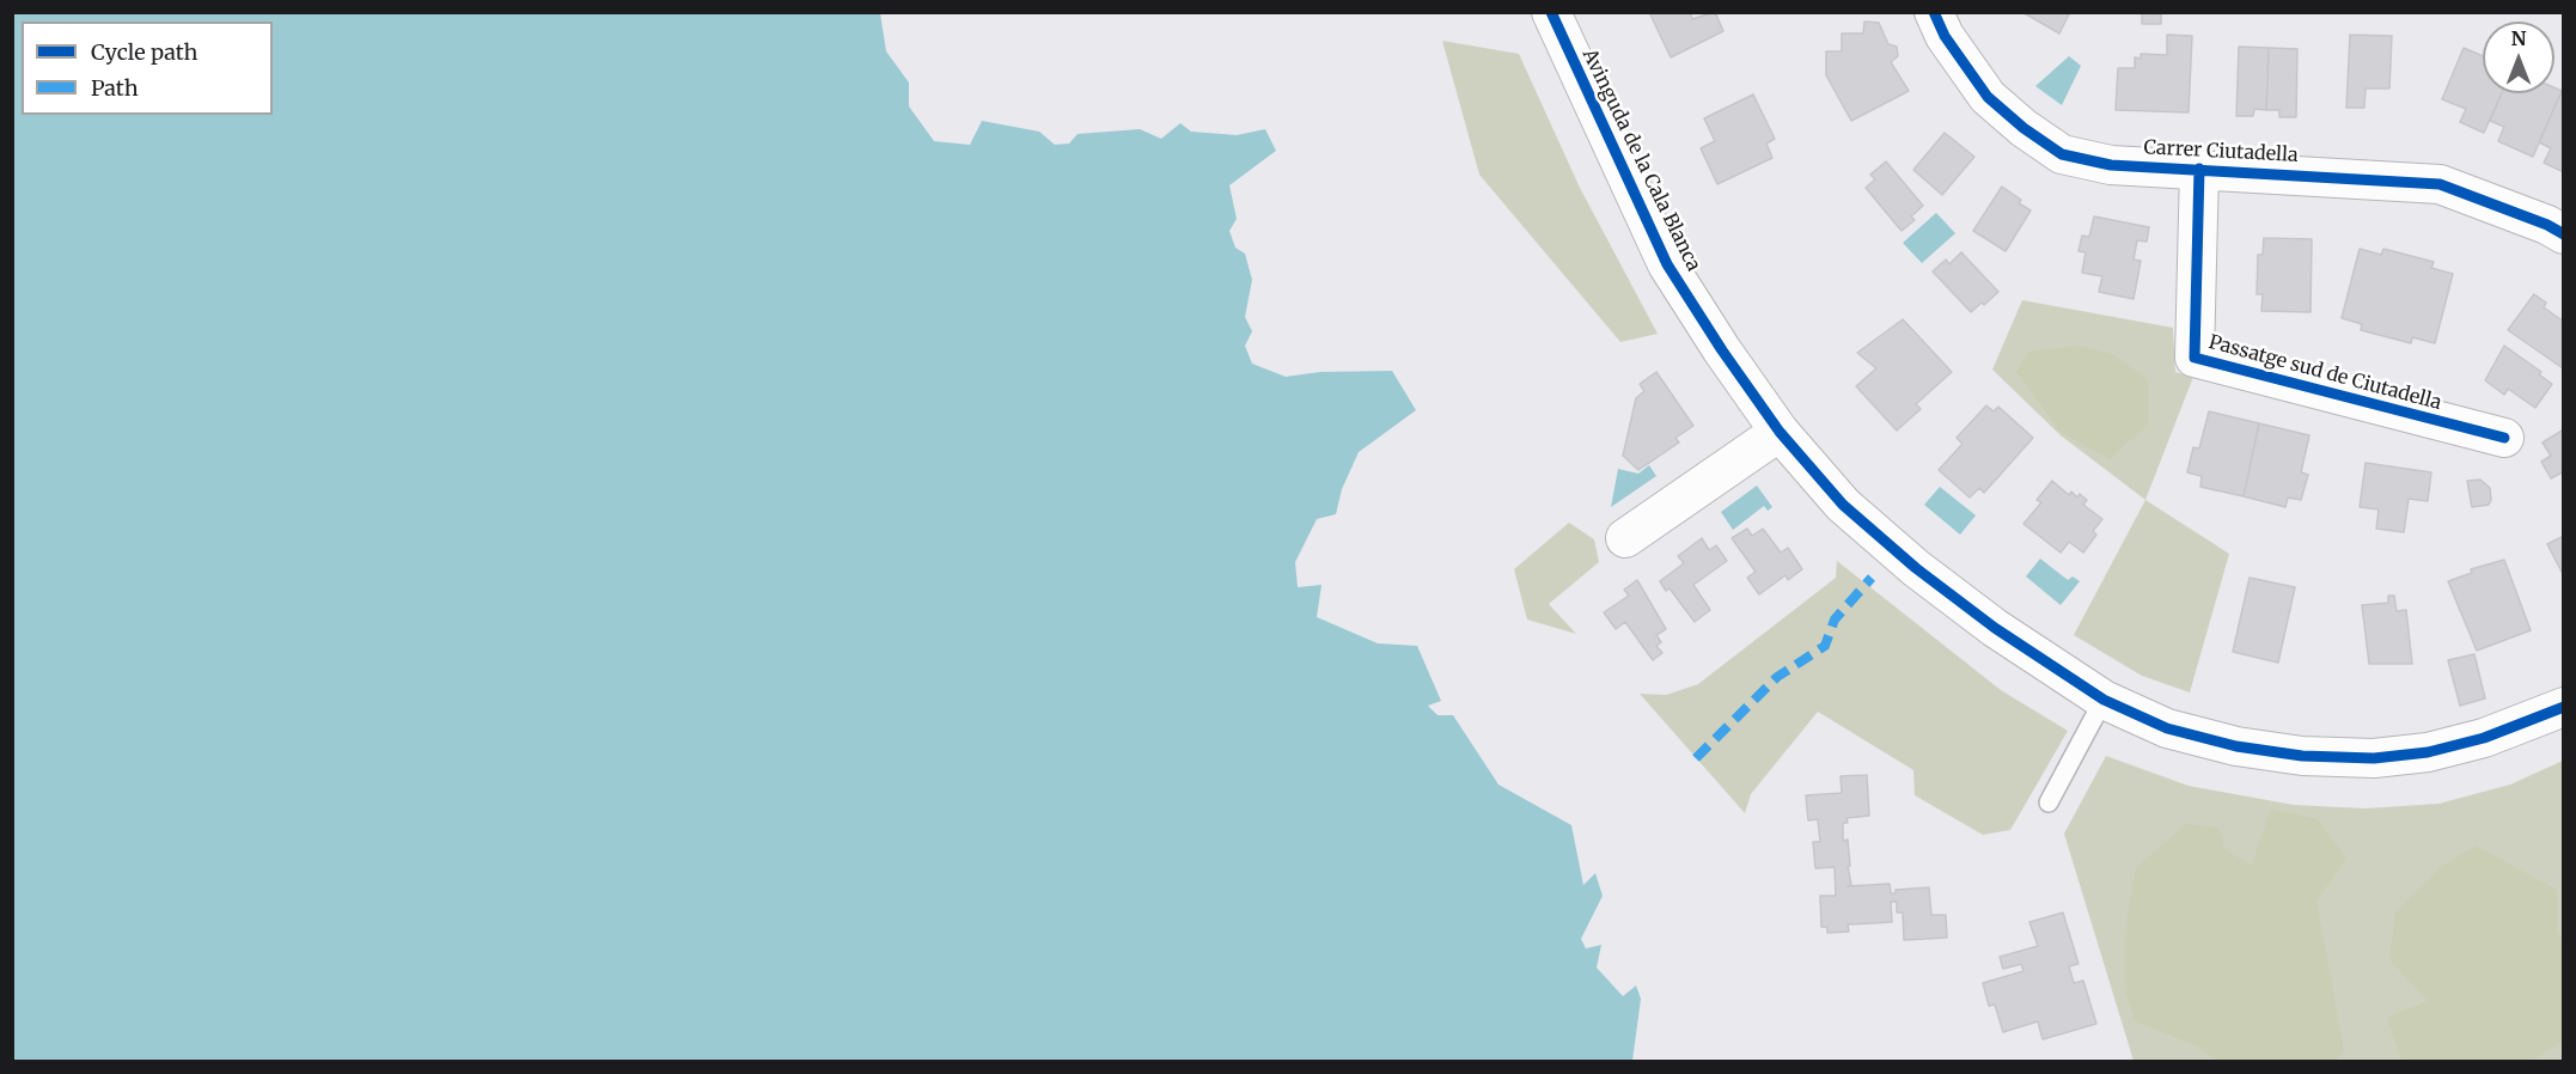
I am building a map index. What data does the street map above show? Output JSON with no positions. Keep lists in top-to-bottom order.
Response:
{
  "streets": {
    "street": ["Carrer Ciutadella", "Avinguda de la Cala Blanca", "Passatge sud de Ciutadella"]
  },
  "crossings": [
    ["Carrer Ciutadella", "Passatge sud de Ciutadella"]
  ],
  "legend": ["Cycle path", "Path"],
  "north": "top"
}
